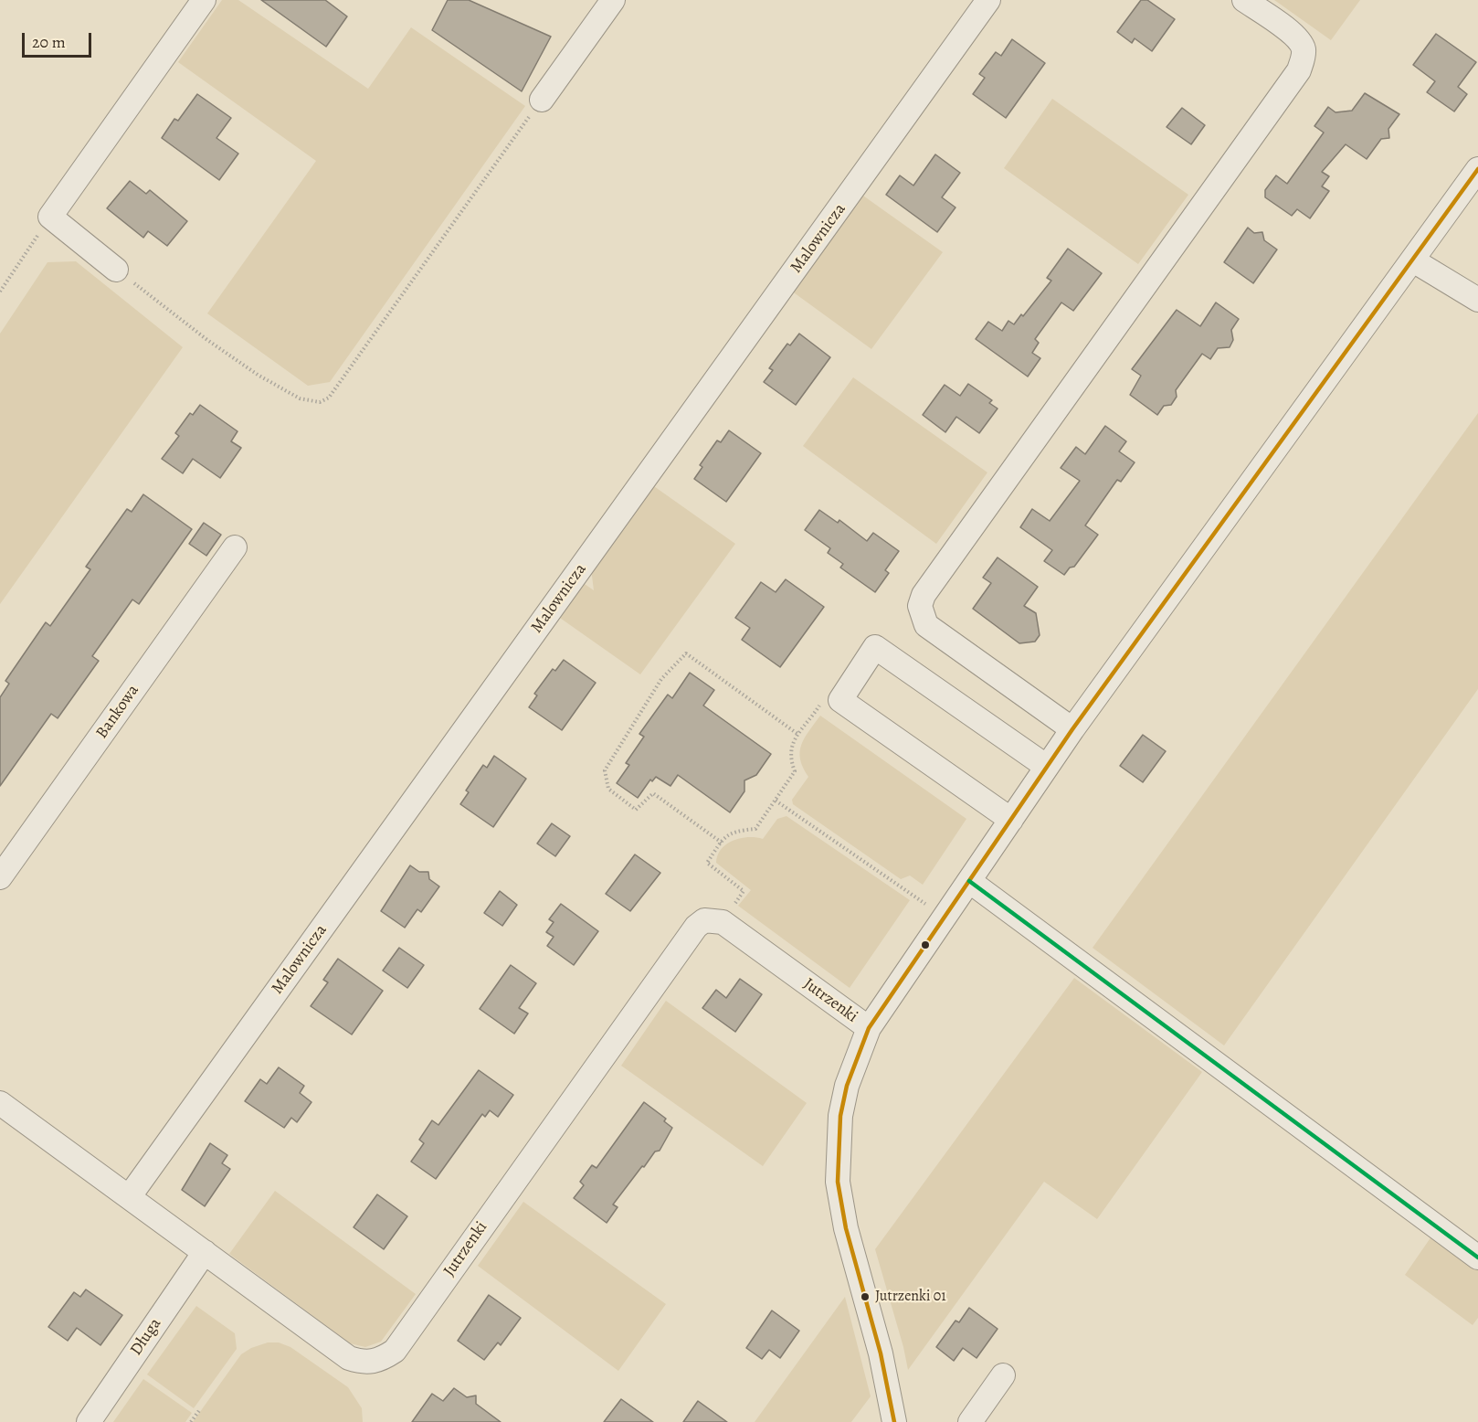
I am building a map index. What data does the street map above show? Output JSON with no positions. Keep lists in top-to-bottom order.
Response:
{
  "streets": {
    "street": [
      "Malownicza",
      "Bankowa",
      "Jutrzenki",
      "Długa"
    ]
  },
  "crossings": [
    ["Malownicza", "Jutrzenki"],
    ["Jutrzenki", "Długa"]
  ],
  "places": ["Jutrzenki 01"],
  "scale_bar": "20 m"
}
